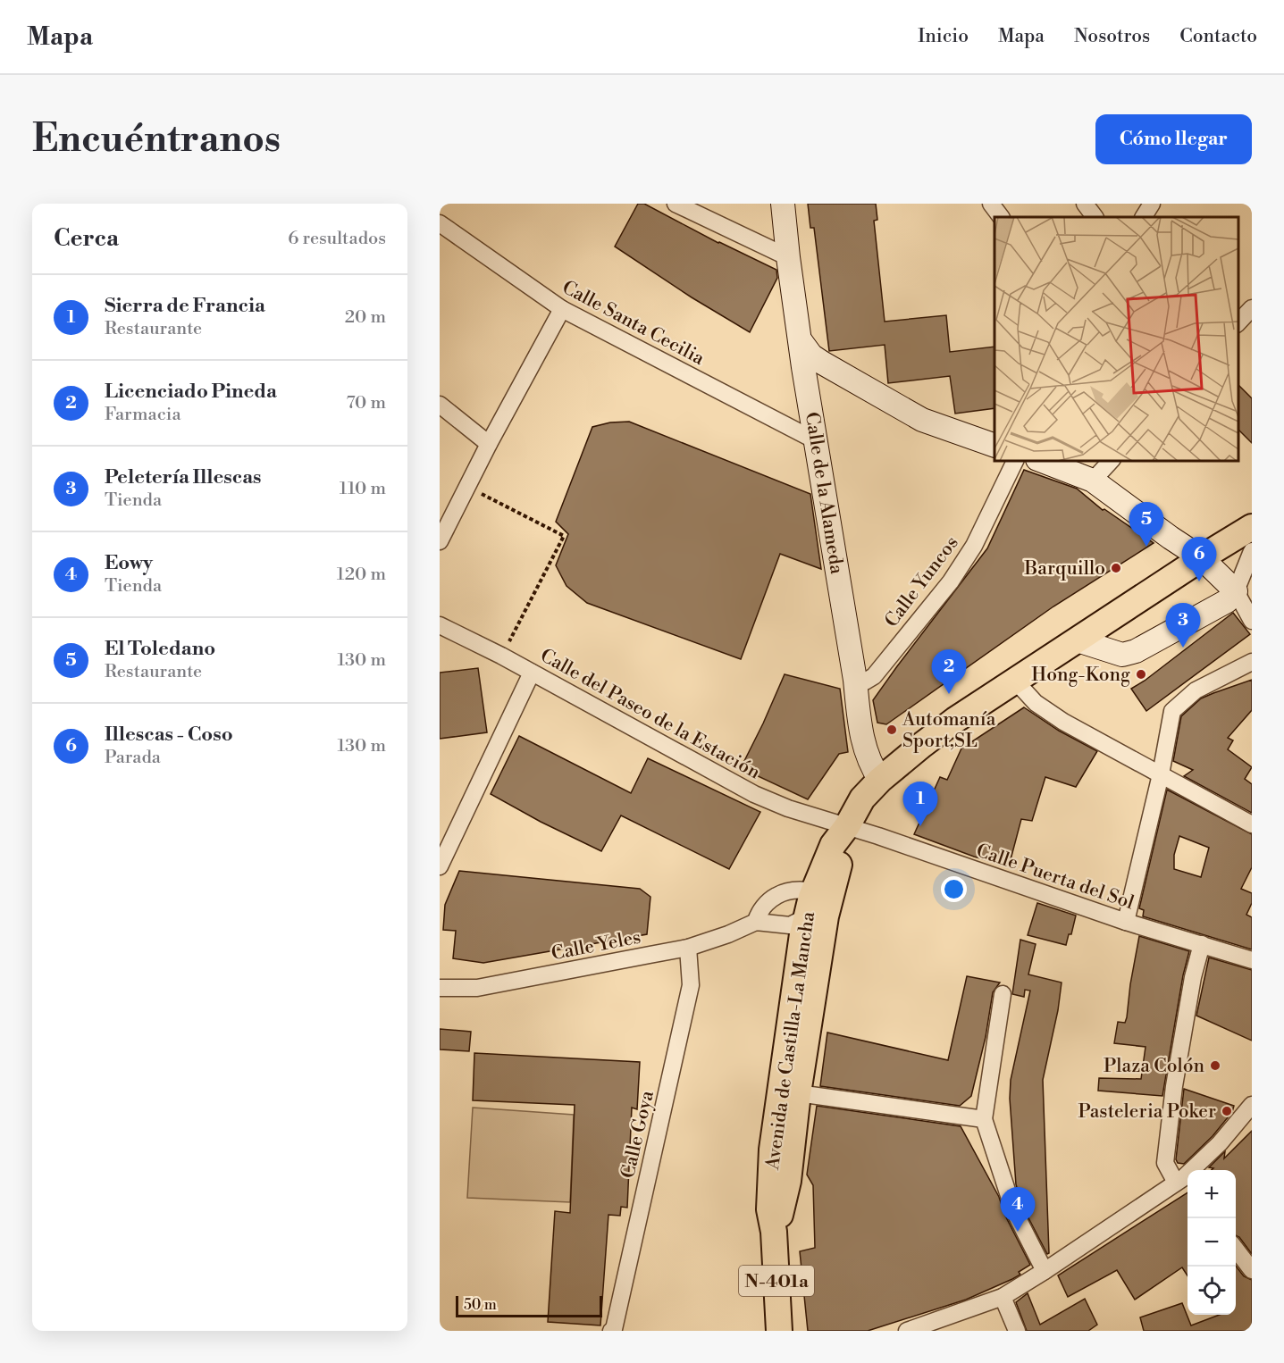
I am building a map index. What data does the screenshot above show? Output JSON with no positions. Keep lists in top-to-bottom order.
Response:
{
  "streets": {
    "main road": ["Avenida de Castilla-La Mancha", "N-401a"],
    "street": [
      "Calle Santa Cecilia",
      "Calle de la Alameda",
      "Calle Yuncos",
      "Calle del Paseo de la Estación",
      "Calle Puerta del Sol",
      "Calle Yeles",
      "Calle Goya"
    ]
  },
  "crossings": [
    ["Calle Santa Cecilia", "Calle de la Alameda"],
    ["Calle de la Alameda", "Calle Yuncos"],
    ["Calle de la Alameda", "Avenida de Castilla-La Mancha"],
    ["Calle del Paseo de la Estación", "Calle Puerta del Sol"],
    ["Calle del Paseo de la Estación", "Avenida de Castilla-La Mancha"],
    ["Calle Puerta del Sol", "Avenida de Castilla-La Mancha"],
    ["Calle Yeles", "Calle Goya"]
  ],
  "places": [
    "Barquillo",
    "Hong-Kong",
    "Automanía Sport,SL",
    "Plaza Colón",
    "Pasteleria Poker"
  ],
  "scale_bar": "50 m",
  "page": {
    "header": "Mapa",
    "nav": [
      "Inicio",
      "Mapa",
      "Nosotros",
      "Contacto"
    ],
    "buttons": "Cómo llegar",
    "title": "Encuéntranos",
    "heading": ["Cerca", "6 resultados"],
    "list": [
      {
        "mark": "1",
        "name": "Sierra de Francia",
        "note": "Restaurante",
        "value": "20 m"
      },
      {
        "mark": "2",
        "name": "Licenciado Pineda",
        "note": "Farmacia",
        "value": "70 m"
      },
      {
        "mark": "3",
        "name": "Peletería Illescas",
        "note": "Tienda",
        "value": "110 m"
      },
      {
        "mark": "4",
        "name": "Eowy",
        "note": "Tienda",
        "value": "120 m"
      },
      {
        "mark": "5",
        "name": "El Toledano",
        "note": "Restaurante",
        "value": "130 m"
      },
      {
        "mark": "6",
        "name": "Illescas - Coso",
        "note": "Parada",
        "value": "130 m"
      }
    ],
    "pins": [
      "5",
      "6",
      "3",
      "2",
      "1",
      "4"
    ],
    "map_buttons": ["+", "−"],
    "scale": "50 m"
  }
}
